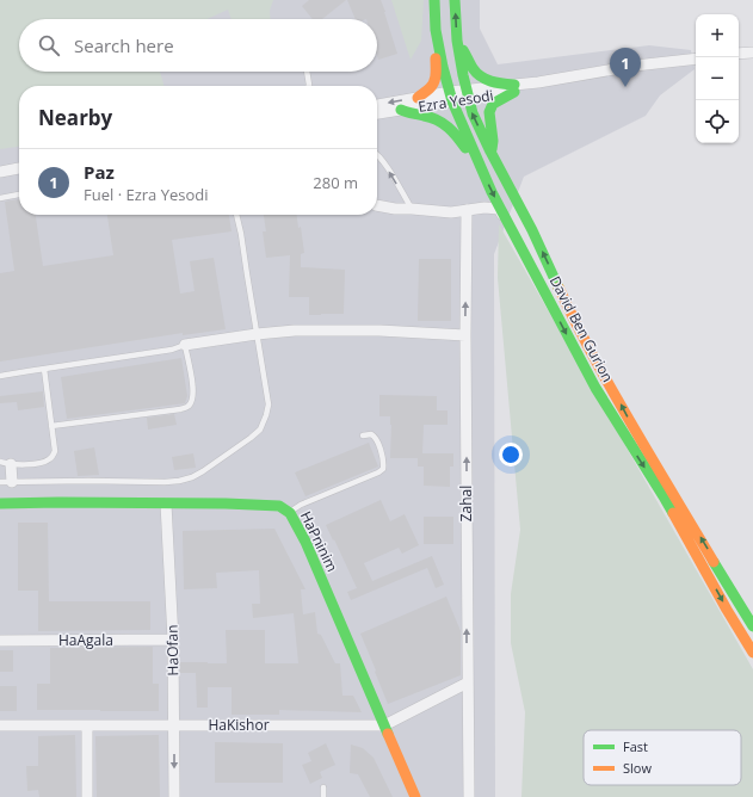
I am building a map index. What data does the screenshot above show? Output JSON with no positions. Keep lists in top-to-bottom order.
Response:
{
  "streets": {
    "main road": ["David Ben Gurion", "HaPninim"],
    "street": [
      "Ezra Yesodi",
      "Zahal",
      "HaAgala",
      "HaOfan",
      "HaKishor"
    ]
  },
  "crossings": [
    ["Ezra Yesodi", "David Ben Gurion"],
    ["Zahal", "HaKishor"],
    ["HaPninim", "HaOfan"],
    ["HaPninim", "HaKishor"],
    ["HaAgala", "HaOfan"],
    ["HaOfan", "HaKishor"]
  ],
  "one_way": ["Zahal"],
  "legend": ["Fast", "Slow"],
  "page": {
    "map_buttons": ["+", "−"],
    "search": "Search here",
    "pins": "1",
    "heading": "Nearby",
    "list": [
      {
        "mark": "1",
        "name": "Paz",
        "note": "Fuel · Ezra Yesodi",
        "value": "280 m"
      }
    ]
  }
}
